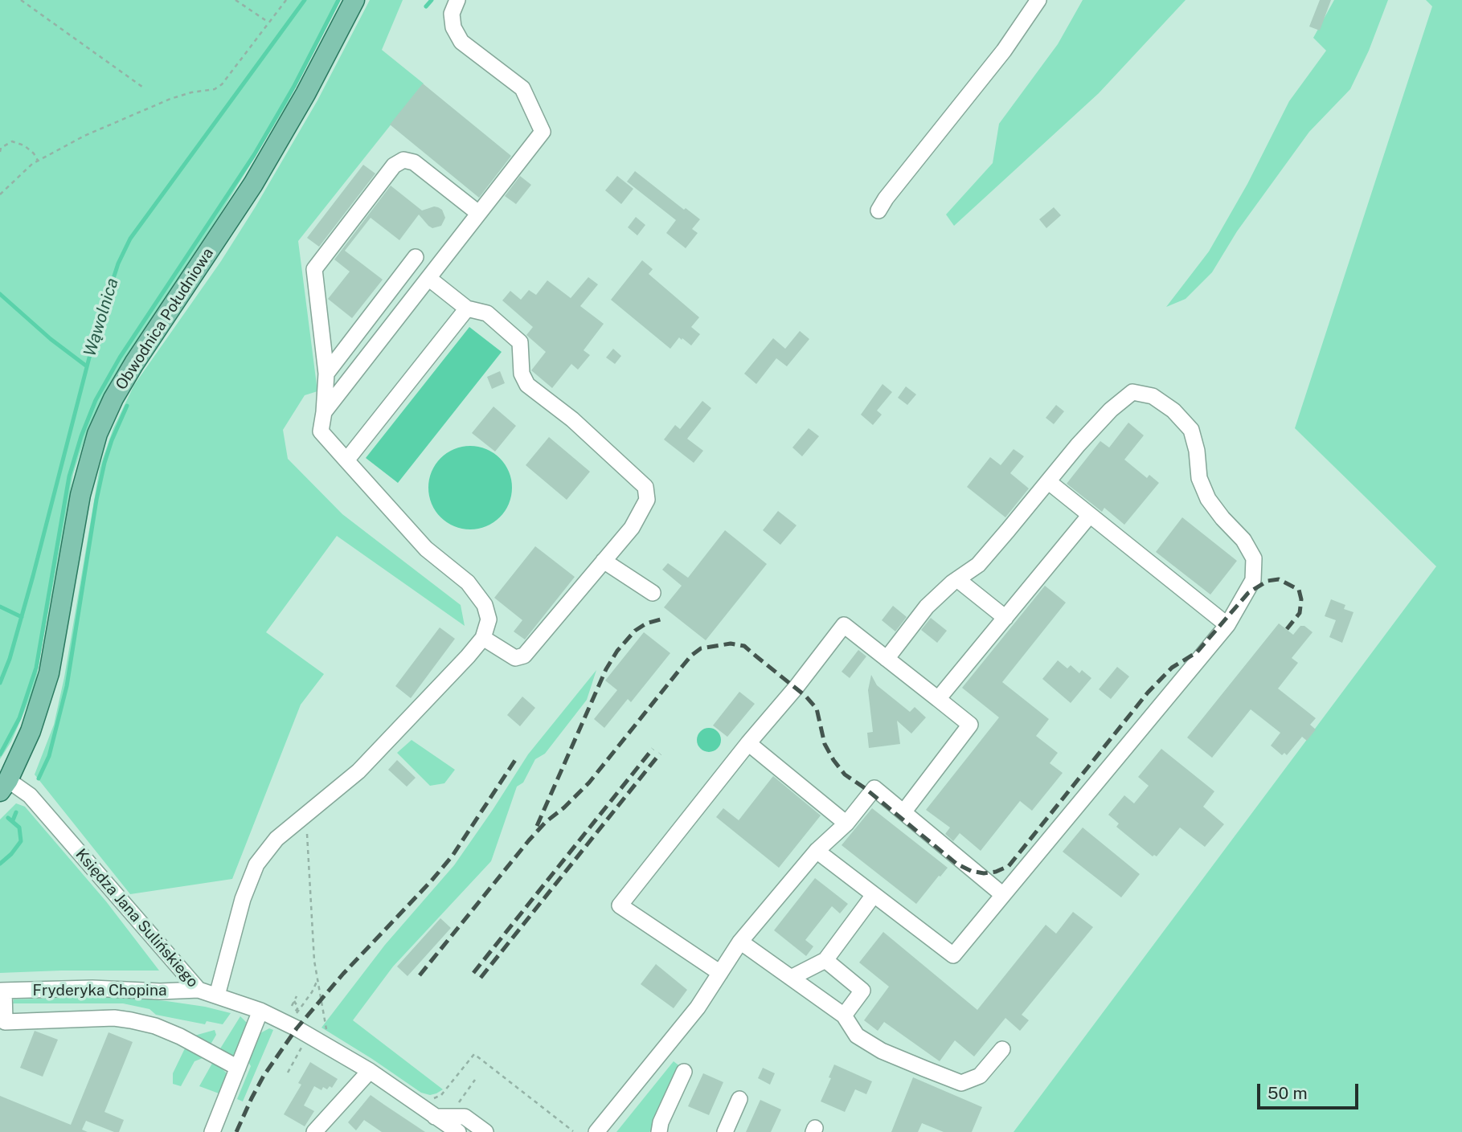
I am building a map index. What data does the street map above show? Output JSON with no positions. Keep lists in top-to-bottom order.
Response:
{
  "streets": {
    "main road": ["Obwodnica Południowa"],
    "street": ["Księdza Jana Sulińskiego", "Fryderyka Chopina"]
  },
  "crossings": [
    ["Obwodnica Południowa", "Księdza Jana Sulińskiego"],
    ["Księdza Jana Sulińskiego", "Fryderyka Chopina"]
  ],
  "water": ["Wąwolnica"],
  "scale_bar": "50 m"
}
